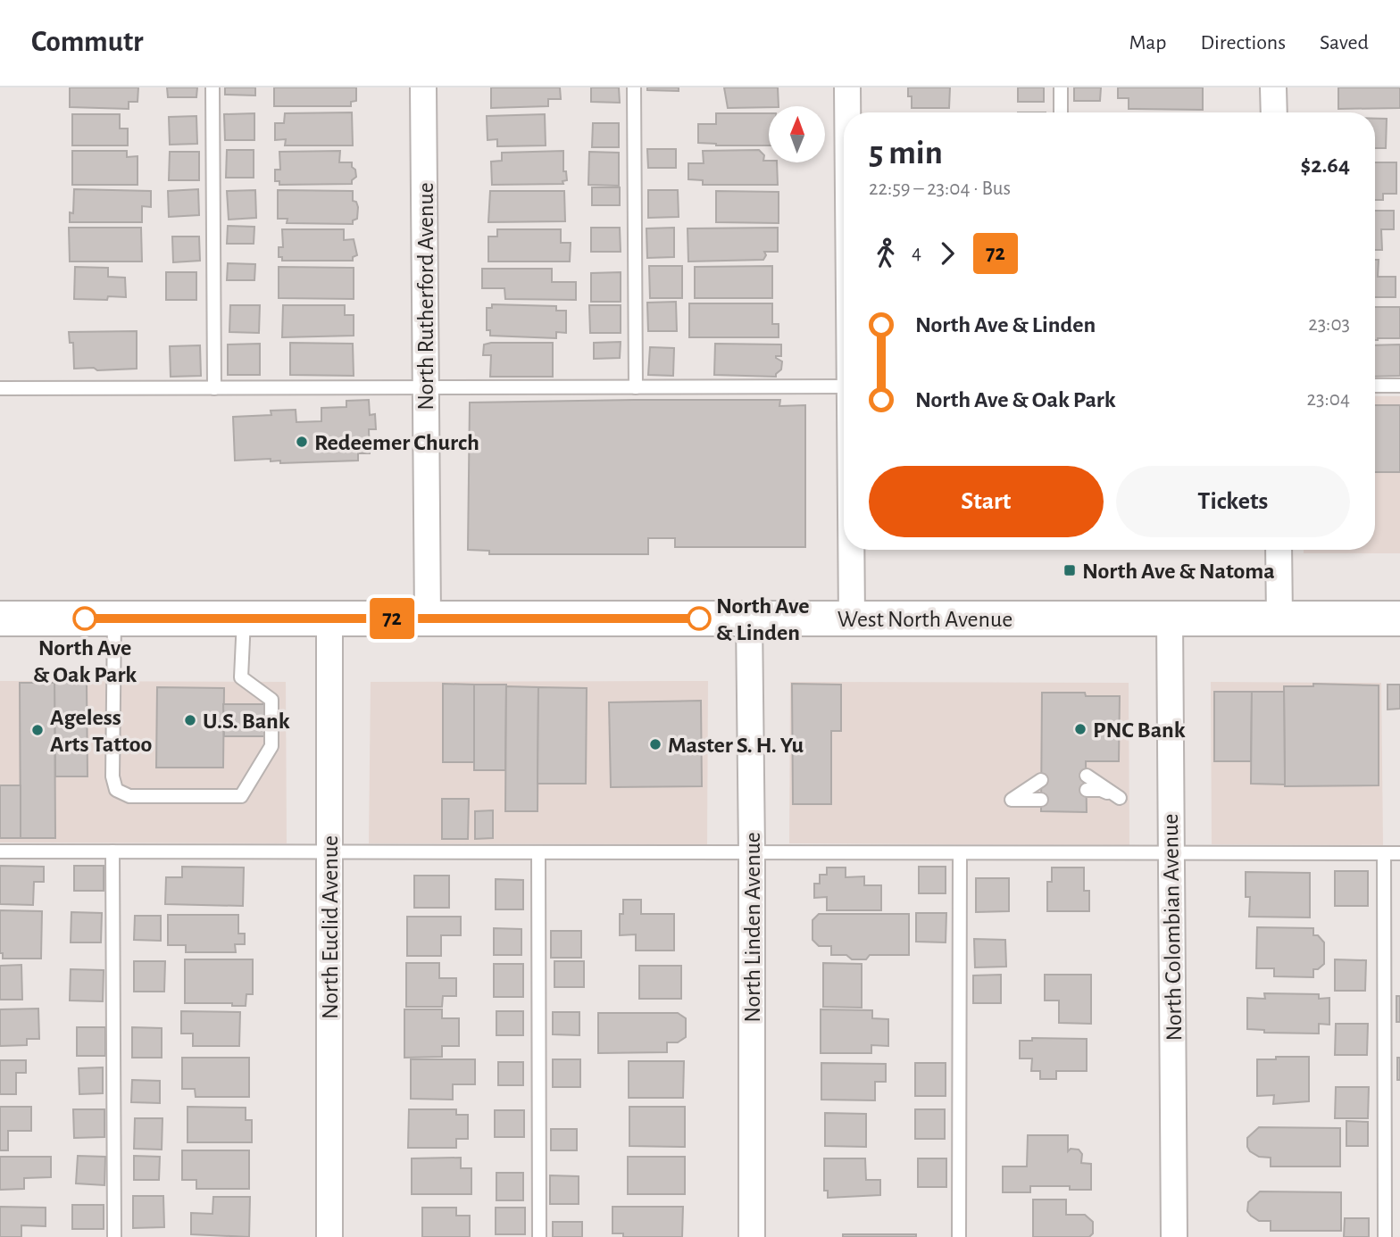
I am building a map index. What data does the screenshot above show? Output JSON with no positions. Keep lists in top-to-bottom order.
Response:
{
  "streets": {
    "main road": ["West North Avenue"],
    "street": [
      "North Rutherford Avenue",
      "North Euclid Avenue",
      "North Linden Avenue",
      "North Colombian Avenue"
    ]
  },
  "crossings": [
    ["North Rutherford Avenue", "West North Avenue"],
    ["West North Avenue", "North Euclid Avenue"],
    ["West North Avenue", "North Linden Avenue"],
    ["West North Avenue", "North Colombian Avenue"]
  ],
  "places": {
    "other": [
      "Redeemer Church",
      "North Ave & Oak Park",
      "North Ave & Linden",
      "U.S. Bank",
      "PNC Bank",
      "Ageless Arts Tattoo",
      "Master S. H. Yu"
    ],
    "transit": ["North Ave & Natoma"]
  },
  "lines": ["bus line 72"],
  "north": "top",
  "page": {
    "header": "Commutr",
    "nav": ["Map", "Directions", "Saved"],
    "on_map": "72",
    "heading": ["5 min", "22:59 – 23:04 · Bus", "$2.64"],
    "legs": ["4", "72"],
    "list": [
      {
        "name": "North Ave & Linden",
        "value": "23:03"
      },
      {
        "name": "North Ave & Oak Park",
        "value": "23:04"
      }
    ],
    "buttons": ["Start", "Tickets"]
  }
}
